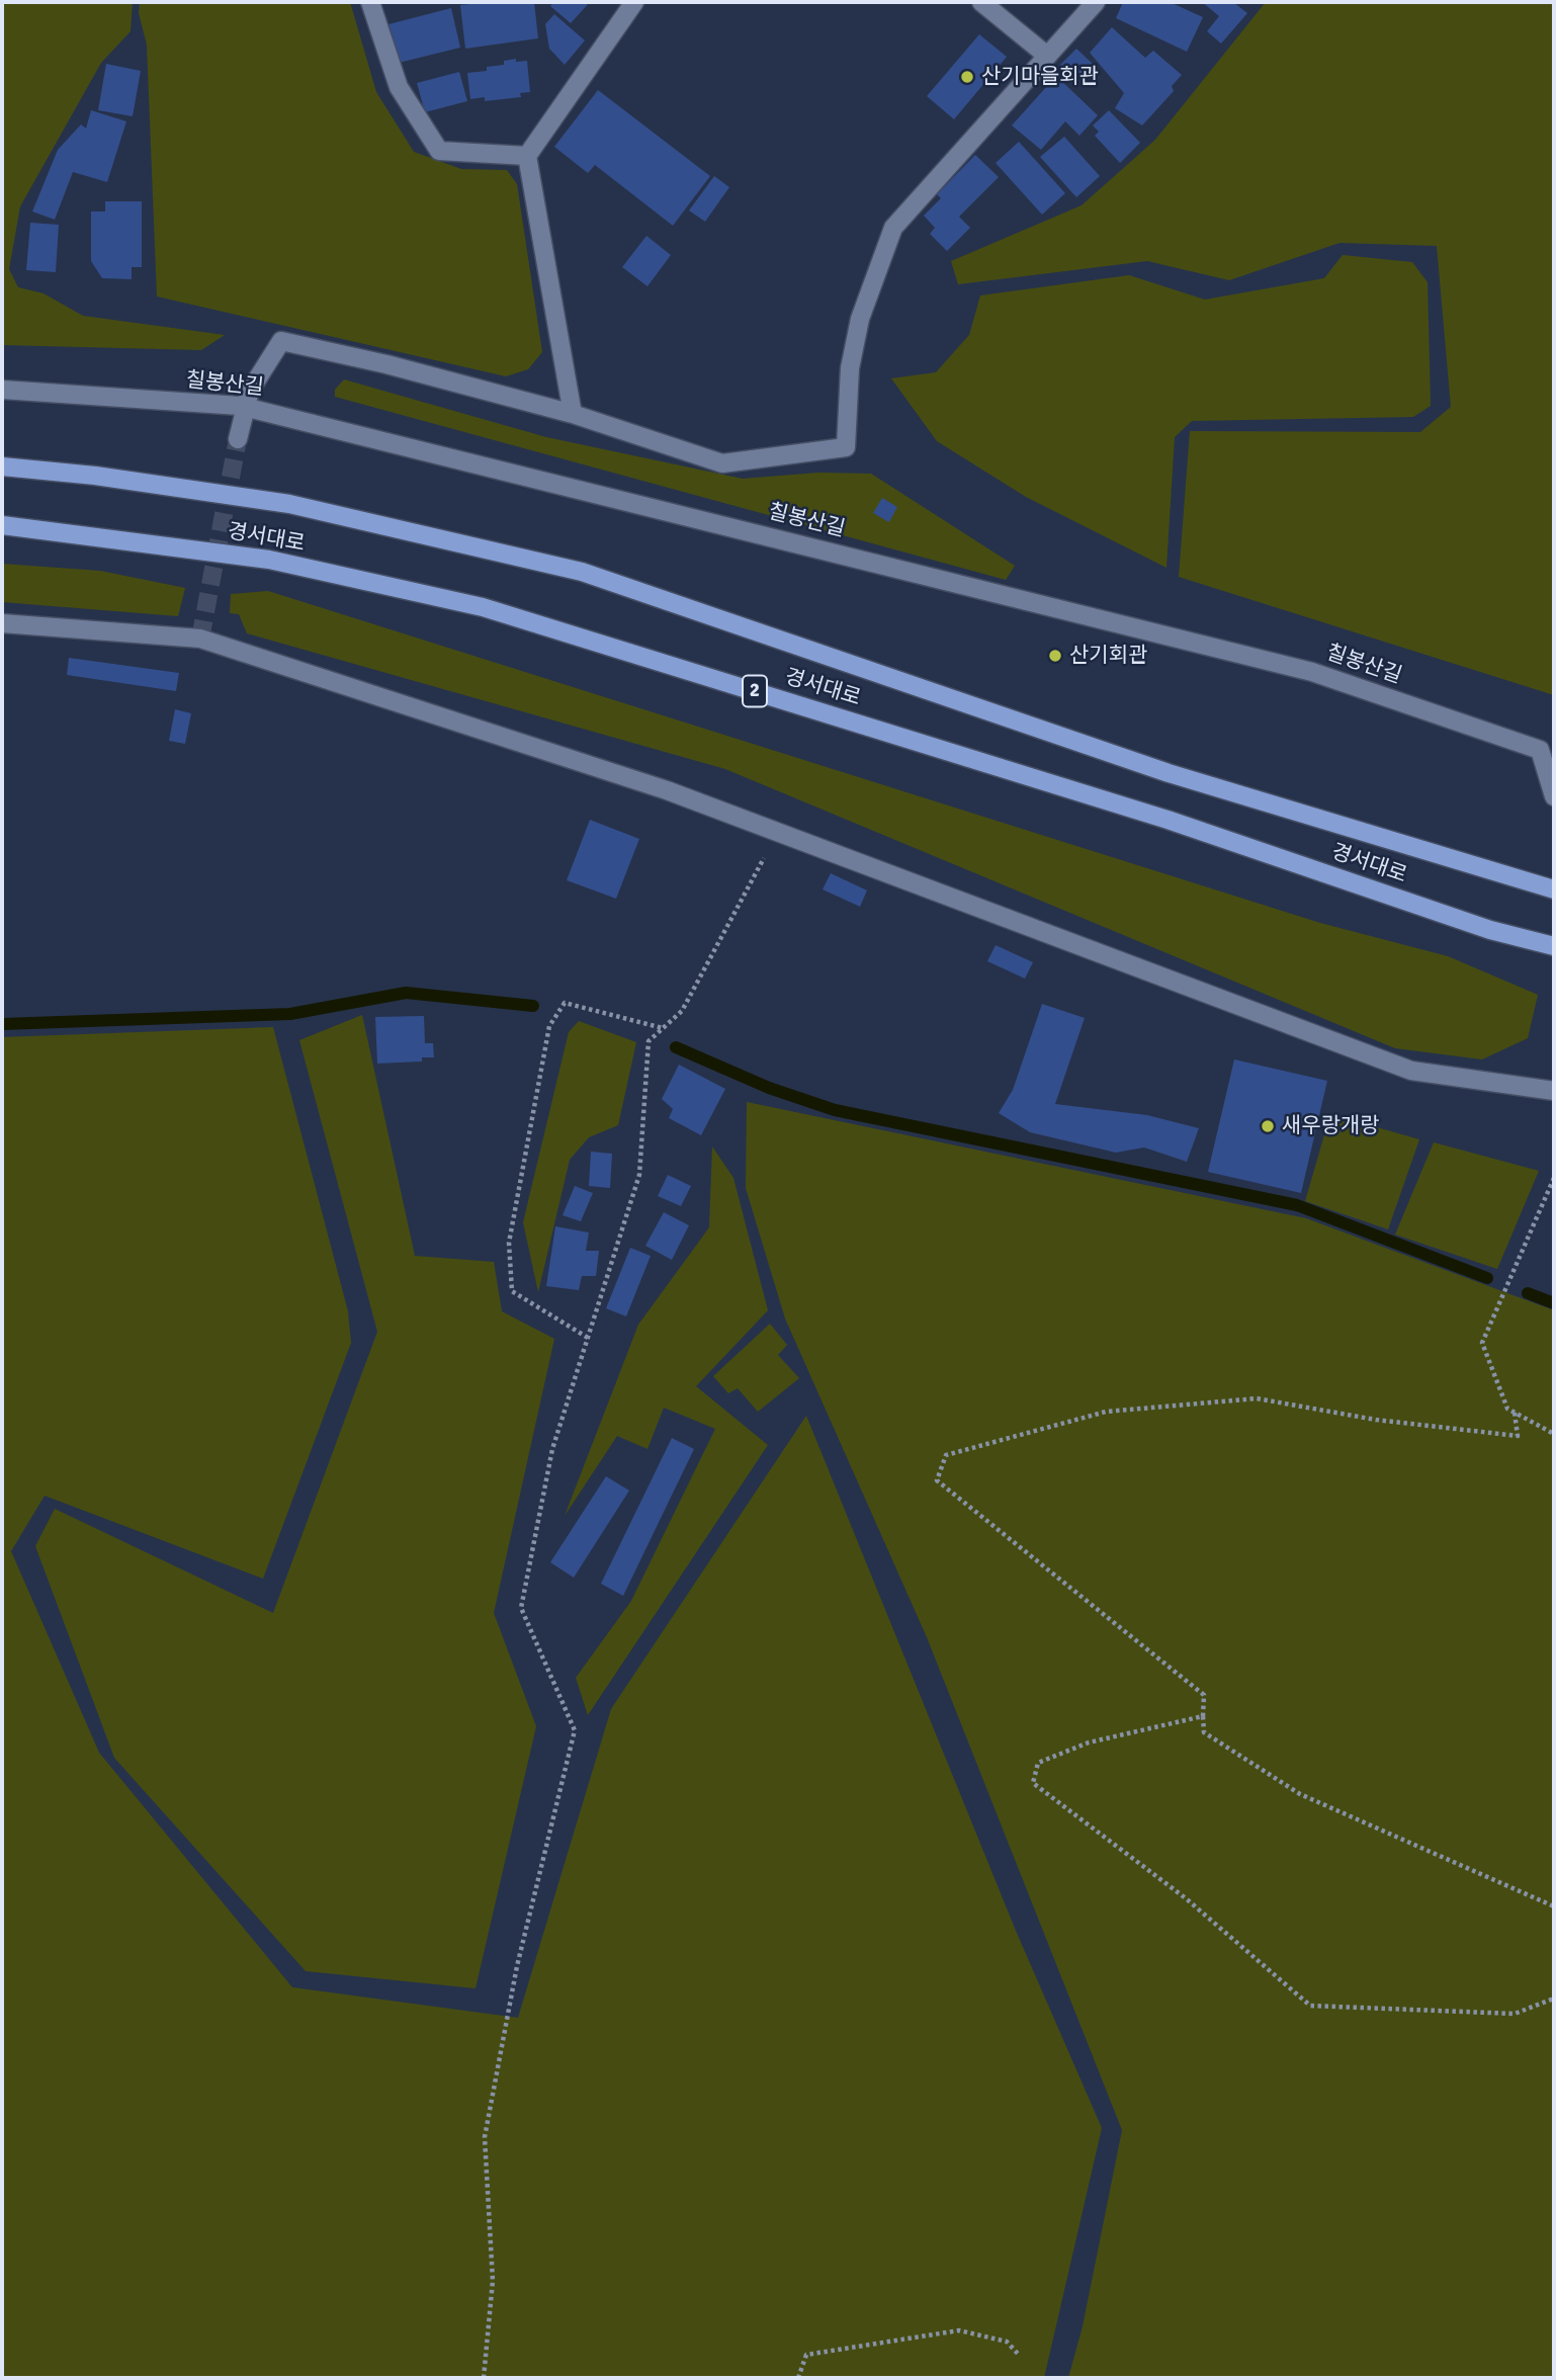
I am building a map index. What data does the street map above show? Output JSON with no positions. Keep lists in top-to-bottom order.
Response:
{
  "streets": {
    "main road": ["경서대로", "2"],
    "street": ["칠봉산길"]
  },
  "places": ["산기마을회관", "산기회관", "새우랑개랑"]
}
